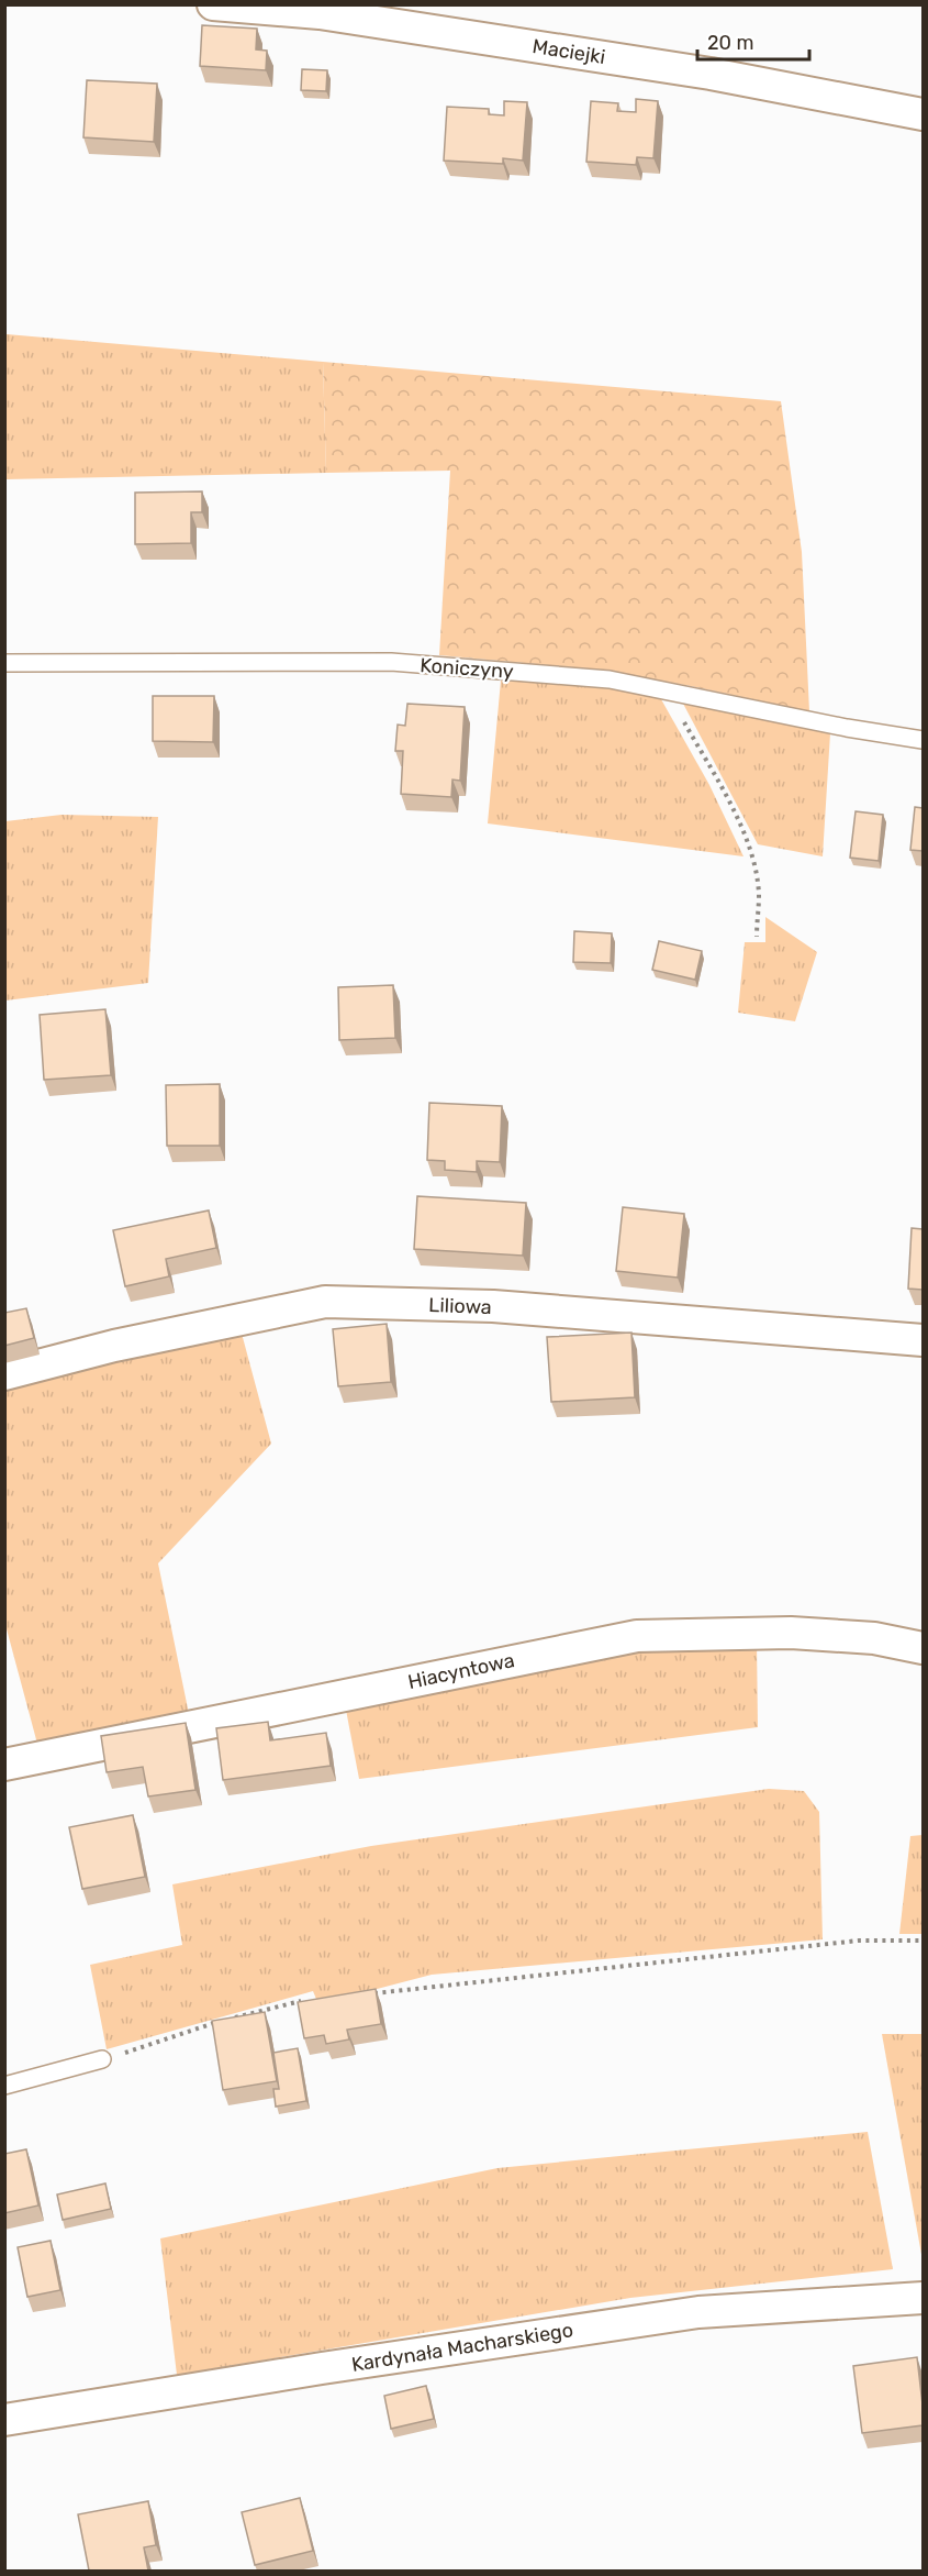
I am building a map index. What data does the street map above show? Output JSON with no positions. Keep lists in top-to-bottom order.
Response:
{
  "streets": {
    "street": [
      "Maciejki",
      "Liliowa",
      "Hiacyntowa",
      "Kardynała Macharskiego"
    ],
    "lane": ["Koniczyny"]
  },
  "scale_bar": "20 m"
}
